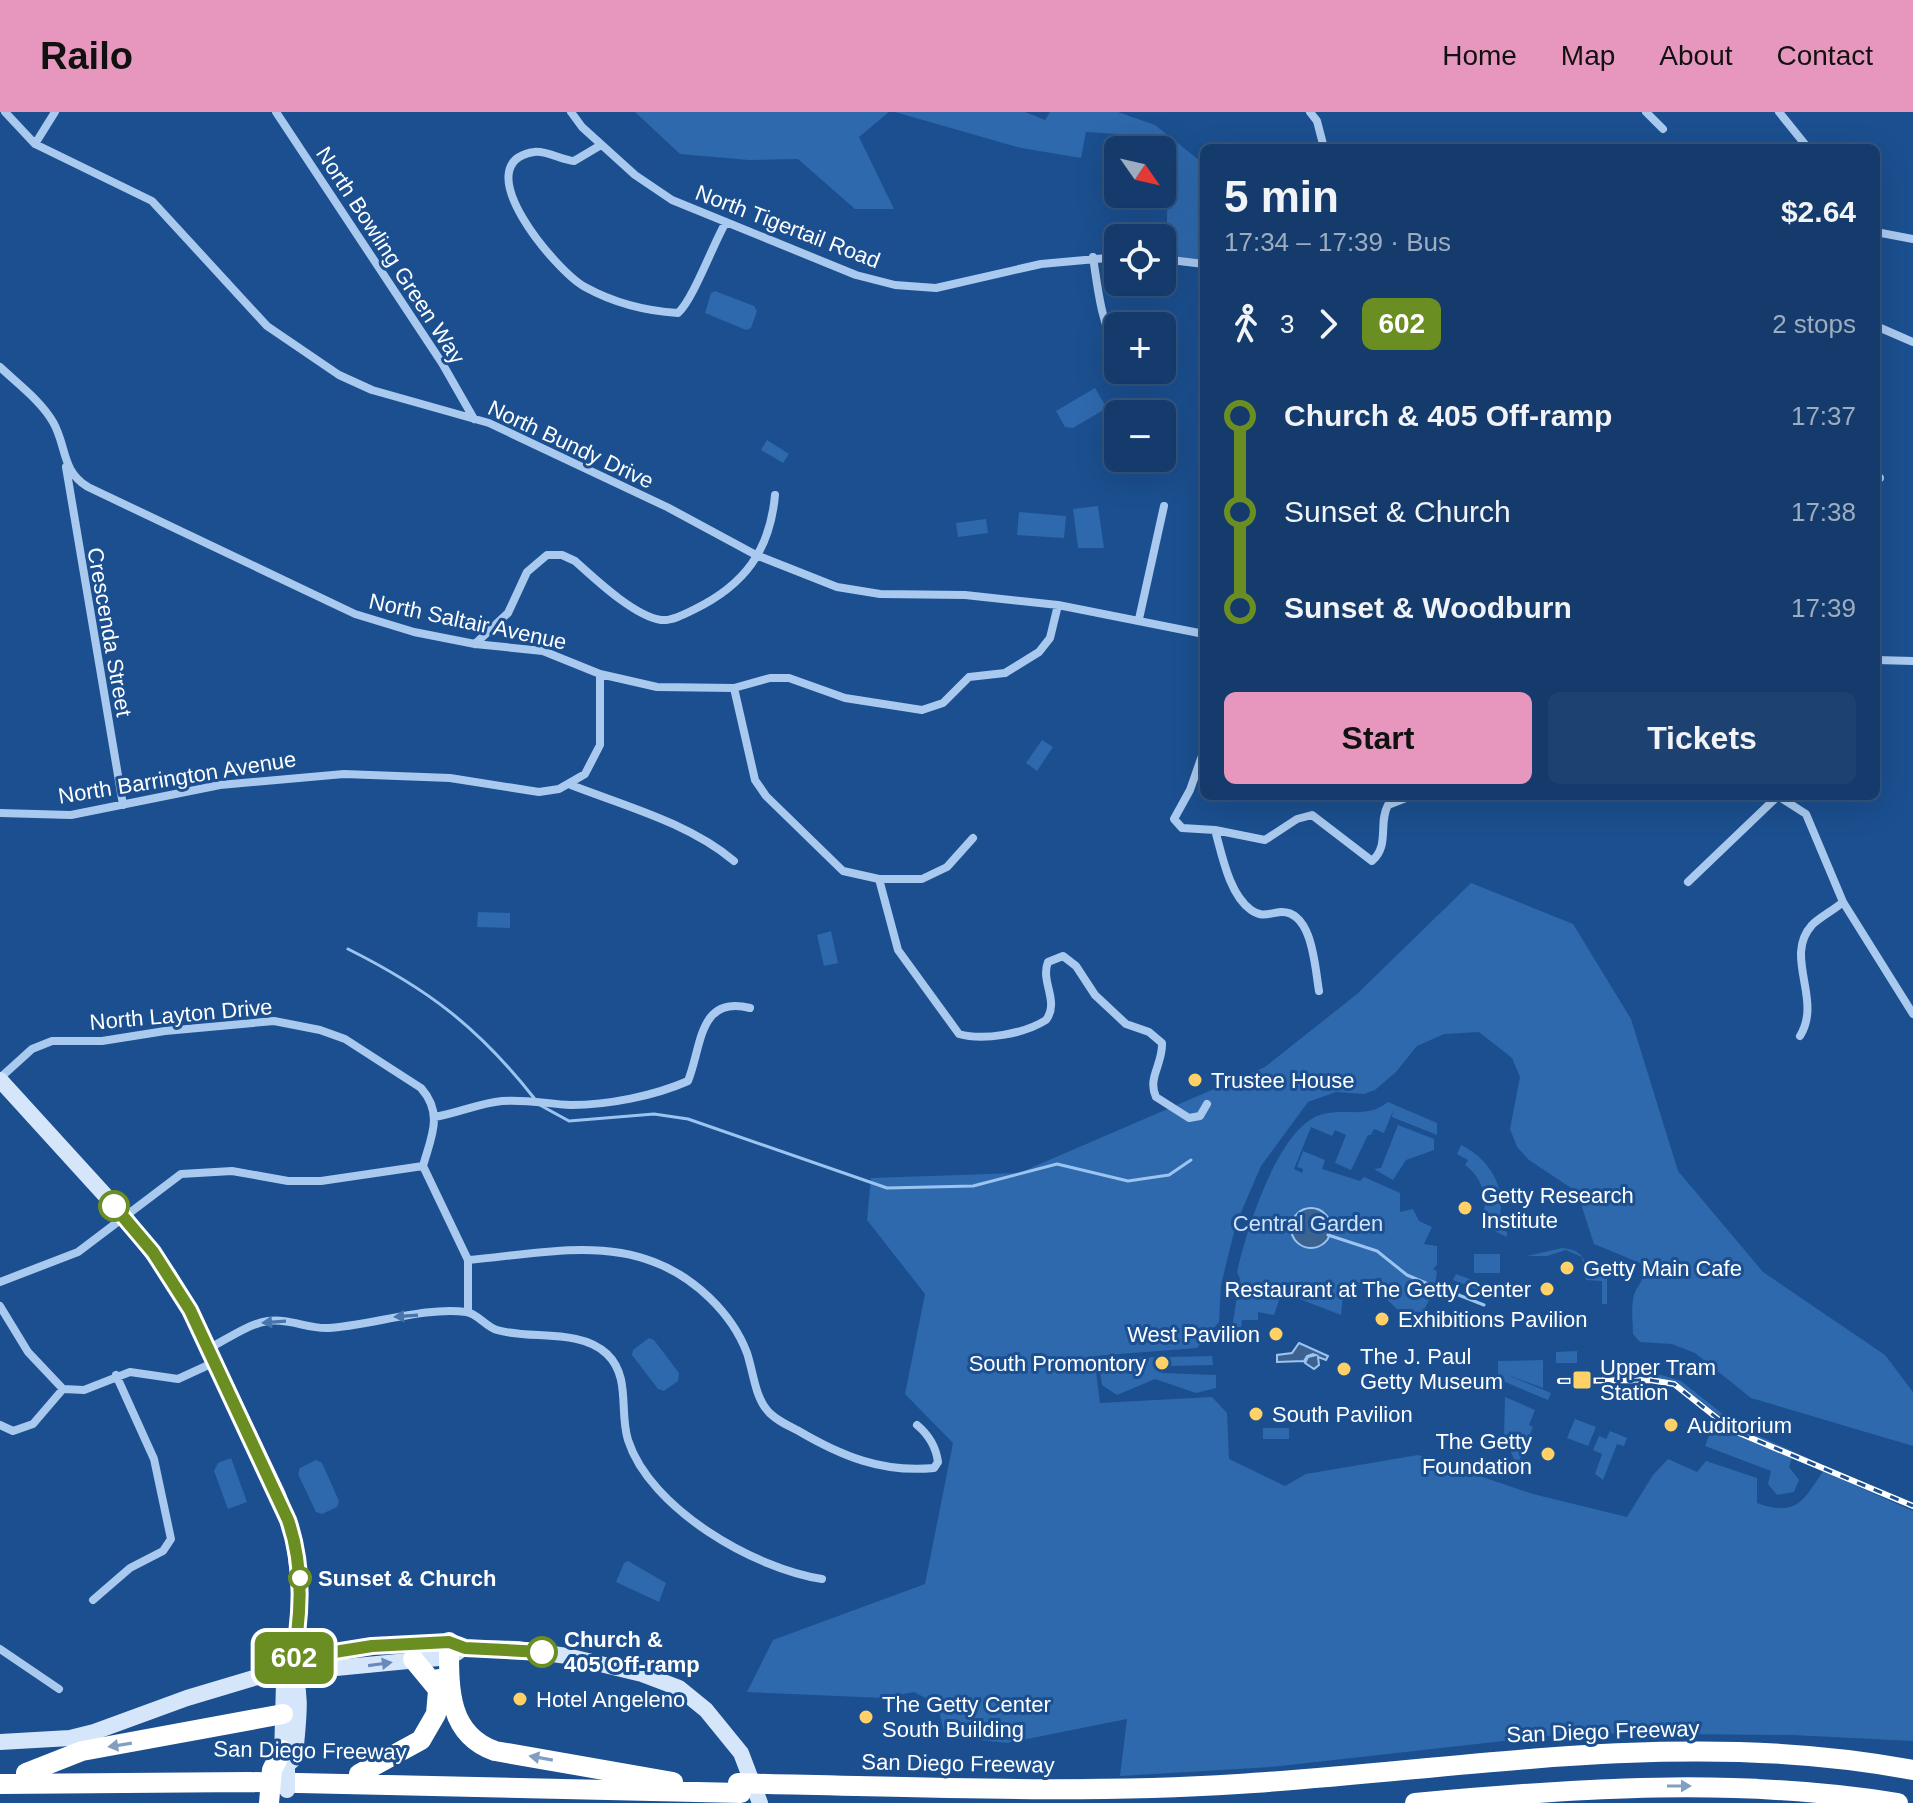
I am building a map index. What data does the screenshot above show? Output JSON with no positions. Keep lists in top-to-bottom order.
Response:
{
  "streets": {
    "highway": ["San Diego Freeway"],
    "street": [
      "North Tigertail Road",
      "North Bowling Green Way",
      "North Bundy Drive",
      "North Saltair Avenue",
      "Crescenda Street",
      "North Barrington Avenue",
      "North Layton Drive"
    ]
  },
  "crossings": [
    ["North Bowling Green Way", "North Bundy Drive"],
    ["North Bundy Drive", "North Saltair Avenue"],
    ["North Saltair Avenue", "Crescenda Street"],
    ["Crescenda Street", "North Barrington Avenue"]
  ],
  "parks": ["Central Garden"],
  "places": {
    "other": [
      "Trustee House",
      "Getty Research Institute",
      "Getty Main Cafe",
      "Restaurant at The Getty Center",
      "Exhibitions Pavilion",
      "West Pavilion",
      "South Promontory",
      "The J. Paul Getty Museum",
      "South Pavilion",
      "Auditorium",
      "The Getty Foundation",
      "Sunset & Church",
      "Church & 405 Off-ramp",
      "Hotel Angeleno",
      "The Getty Center South Building"
    ],
    "transit": ["Upper Tram Station"]
  },
  "lines": ["bus line 602"],
  "north": "bottom right",
  "page": {
    "header": "Railo",
    "nav": [
      "Home",
      "Map",
      "About",
      "Contact"
    ],
    "on_map": "602",
    "map_buttons": ["+", "−"],
    "heading": ["5 min", "17:34 – 17:39 · Bus", "$2.64"],
    "legs": ["3", "602", "2 stops"],
    "list": [
      {
        "name": "Church & 405 Off-ramp",
        "value": "17:37"
      },
      {
        "name": "Sunset & Church",
        "value": "17:38"
      },
      {
        "name": "Sunset & Woodburn",
        "value": "17:39"
      }
    ],
    "buttons": ["Start", "Tickets"]
  }
}
